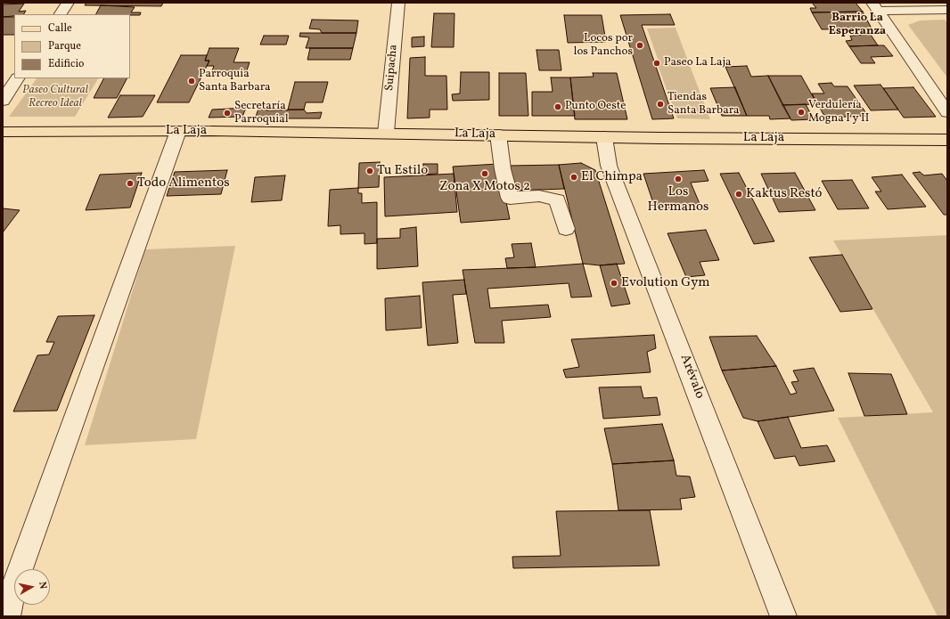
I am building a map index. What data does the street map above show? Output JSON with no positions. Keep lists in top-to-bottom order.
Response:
{
  "streets": {
    "main road": ["La Laja"],
    "street": ["Suipacha", "Arévalo"]
  },
  "crossings": [
    ["Suipacha", "La Laja"],
    ["La Laja", "Arévalo"]
  ],
  "districts": ["Barrio La Esperanza"],
  "parks": ["Paseo Cultural Recreo Ideal"],
  "places": [
    "Locos por los Panchos",
    "Paseo La Laja",
    "Parroquia Santa Barbara",
    "Tiendas Santa Barbara",
    "Punto Oeste",
    "Verdulería Mogna I y II",
    "Secretaría Parroquial",
    "Tu Estilo",
    "Zona X Motos 2",
    "El Chimpa",
    "Los Hermanos",
    "Todo Alimentos",
    "Kaktus Restó",
    "Evolution Gym"
  ],
  "legend": ["Calle", "Parque", "Edificio"],
  "north": "right"
}
